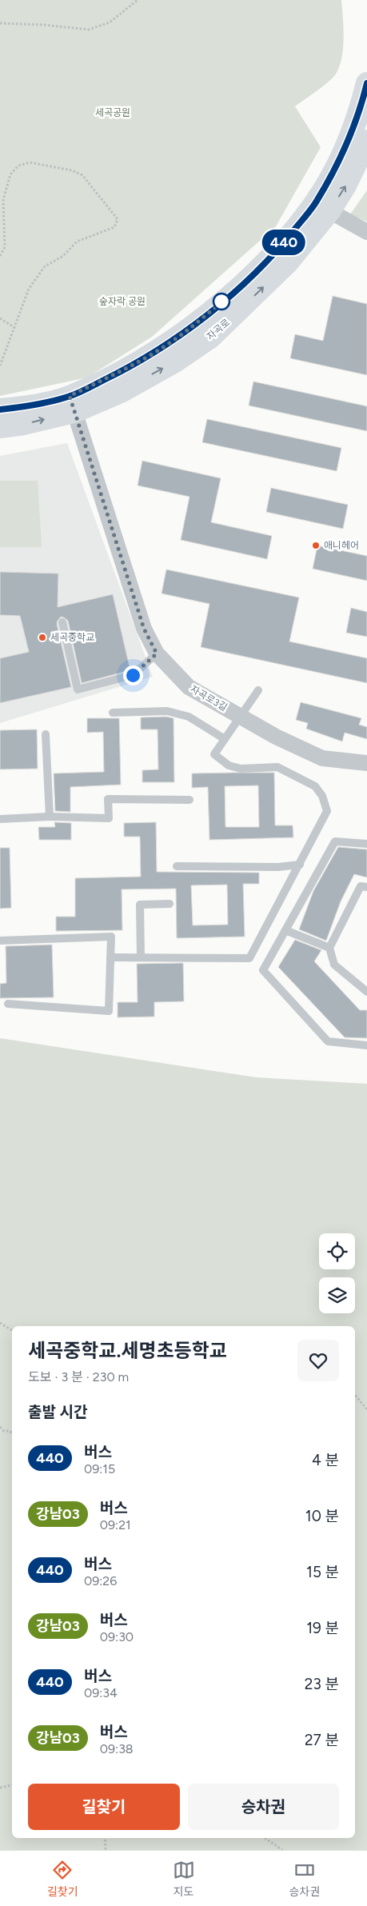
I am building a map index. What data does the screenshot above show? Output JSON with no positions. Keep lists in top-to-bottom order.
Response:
{
  "streets": {
    "main road": ["자곡로"],
    "street": ["자곡로3길"]
  },
  "crossings": [
    ["자곡로", "자곡로3길"]
  ],
  "parks": ["세곡공원", "숲자락 공원"],
  "places": ["애니헤어", "세곡중학교"],
  "lines": ["bus line 440"],
  "page": {
    "on_map": "440",
    "heading": [
      ["세곡중학교.세명초등학교", "도보 · 3 분 · 230 m"],
      "출발 시간"
    ],
    "list": [
      {
        "mark": "440",
        "name": "버스",
        "note": "09:15",
        "value": "4 분"
      },
      {
        "mark": "강남03",
        "name": "버스",
        "note": "09:21",
        "value": "10 분"
      },
      {
        "mark": "440",
        "name": "버스",
        "note": "09:26",
        "value": "15 분"
      },
      {
        "mark": "강남03",
        "name": "버스",
        "note": "09:30",
        "value": "19 분"
      },
      {
        "mark": "440",
        "name": "버스",
        "note": "09:34",
        "value": "23 분"
      },
      {
        "mark": "강남03",
        "name": "버스",
        "note": "09:38",
        "value": "27 분"
      }
    ],
    "buttons": ["길찾기", "승차권"],
    "tabs": ["길찾기", "지도", "승차권"]
  }
}
